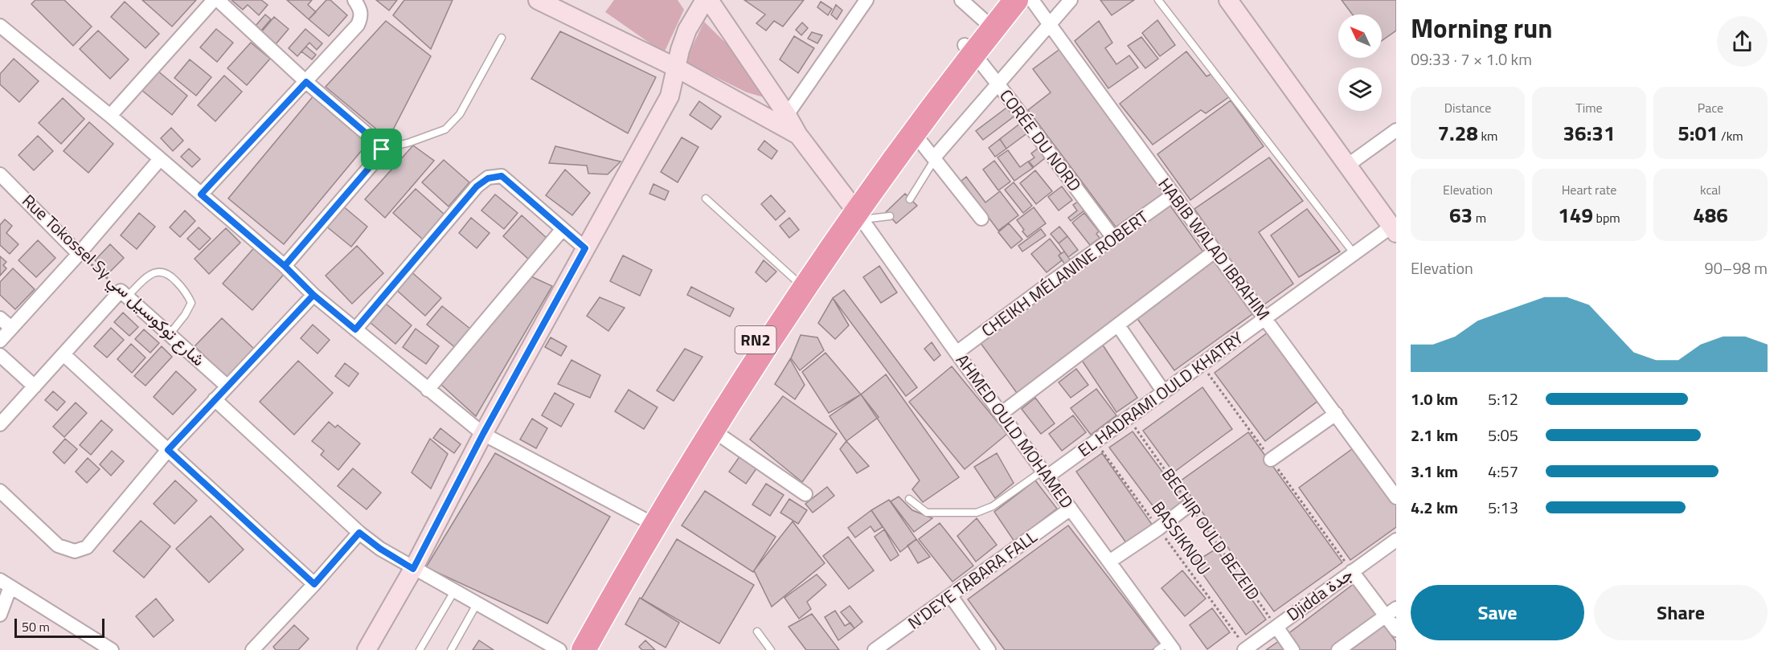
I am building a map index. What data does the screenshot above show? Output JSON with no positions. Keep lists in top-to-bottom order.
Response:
{
  "streets": {
    "highway": ["RN2"],
    "street": [
      "CORÉE DU NORD",
      "HABIB WALAD IBRAHIM",
      "CHEIKH MÉLANINE ROBERT",
      "Rue Tokossel Sy شارع توكوسيل سي",
      "EL HADRAMI OULD KHATRY",
      "AHMED OULD MOHAMED",
      "N'DEYE TABARA FALL",
      "Djidda جدة"
    ],
    "path": ["BECHIR OULD BEZEID", "BASSIKNOU"]
  },
  "crossings": [
    ["CORÉE DU NORD", "CHEIKH MÉLANINE ROBERT"],
    ["CORÉE DU NORD", "RN2"],
    ["HABIB WALAD IBRAHIM", "CHEIKH MÉLANINE ROBERT"],
    ["HABIB WALAD IBRAHIM", "EL HADRAMI OULD KHATRY"],
    ["CHEIKH MÉLANINE ROBERT", "AHMED OULD MOHAMED"],
    ["RN2", "AHMED OULD MOHAMED"],
    ["EL HADRAMI OULD KHATRY", "AHMED OULD MOHAMED"],
    ["EL HADRAMI OULD KHATRY", "BECHIR OULD BEZEID"],
    ["EL HADRAMI OULD KHATRY", "BASSIKNOU"],
    ["AHMED OULD MOHAMED", "N'DEYE TABARA FALL"],
    ["BECHIR OULD BEZEID", "Djidda جدة"],
    ["BASSIKNOU", "Djidda جدة"]
  ],
  "scale_bar": "50 m",
  "north": "top left",
  "page": {
    "heading": ["Morning run", "09:33 · 7 × 1.0 km"],
    "stats": [
      ["Distance", "7.28 km"],
      ["Time", "36:31"],
      ["Pace", "5:01 /km"],
      ["Elevation", "63 m"],
      ["Heart rate", "149 bpm"],
      ["kcal", "486"]
    ],
    "chart": ["Elevation", "90–98 m"],
    "list": [
      {
        "name": "1.0 km",
        "note": "5:12"
      },
      {
        "name": "2.1 km",
        "note": "5:05"
      },
      {
        "name": "3.1 km",
        "note": "4:57"
      },
      {
        "name": "4.2 km",
        "note": "5:13"
      }
    ],
    "buttons": ["Save", "Share"],
    "scale": "50 m"
  }
}
